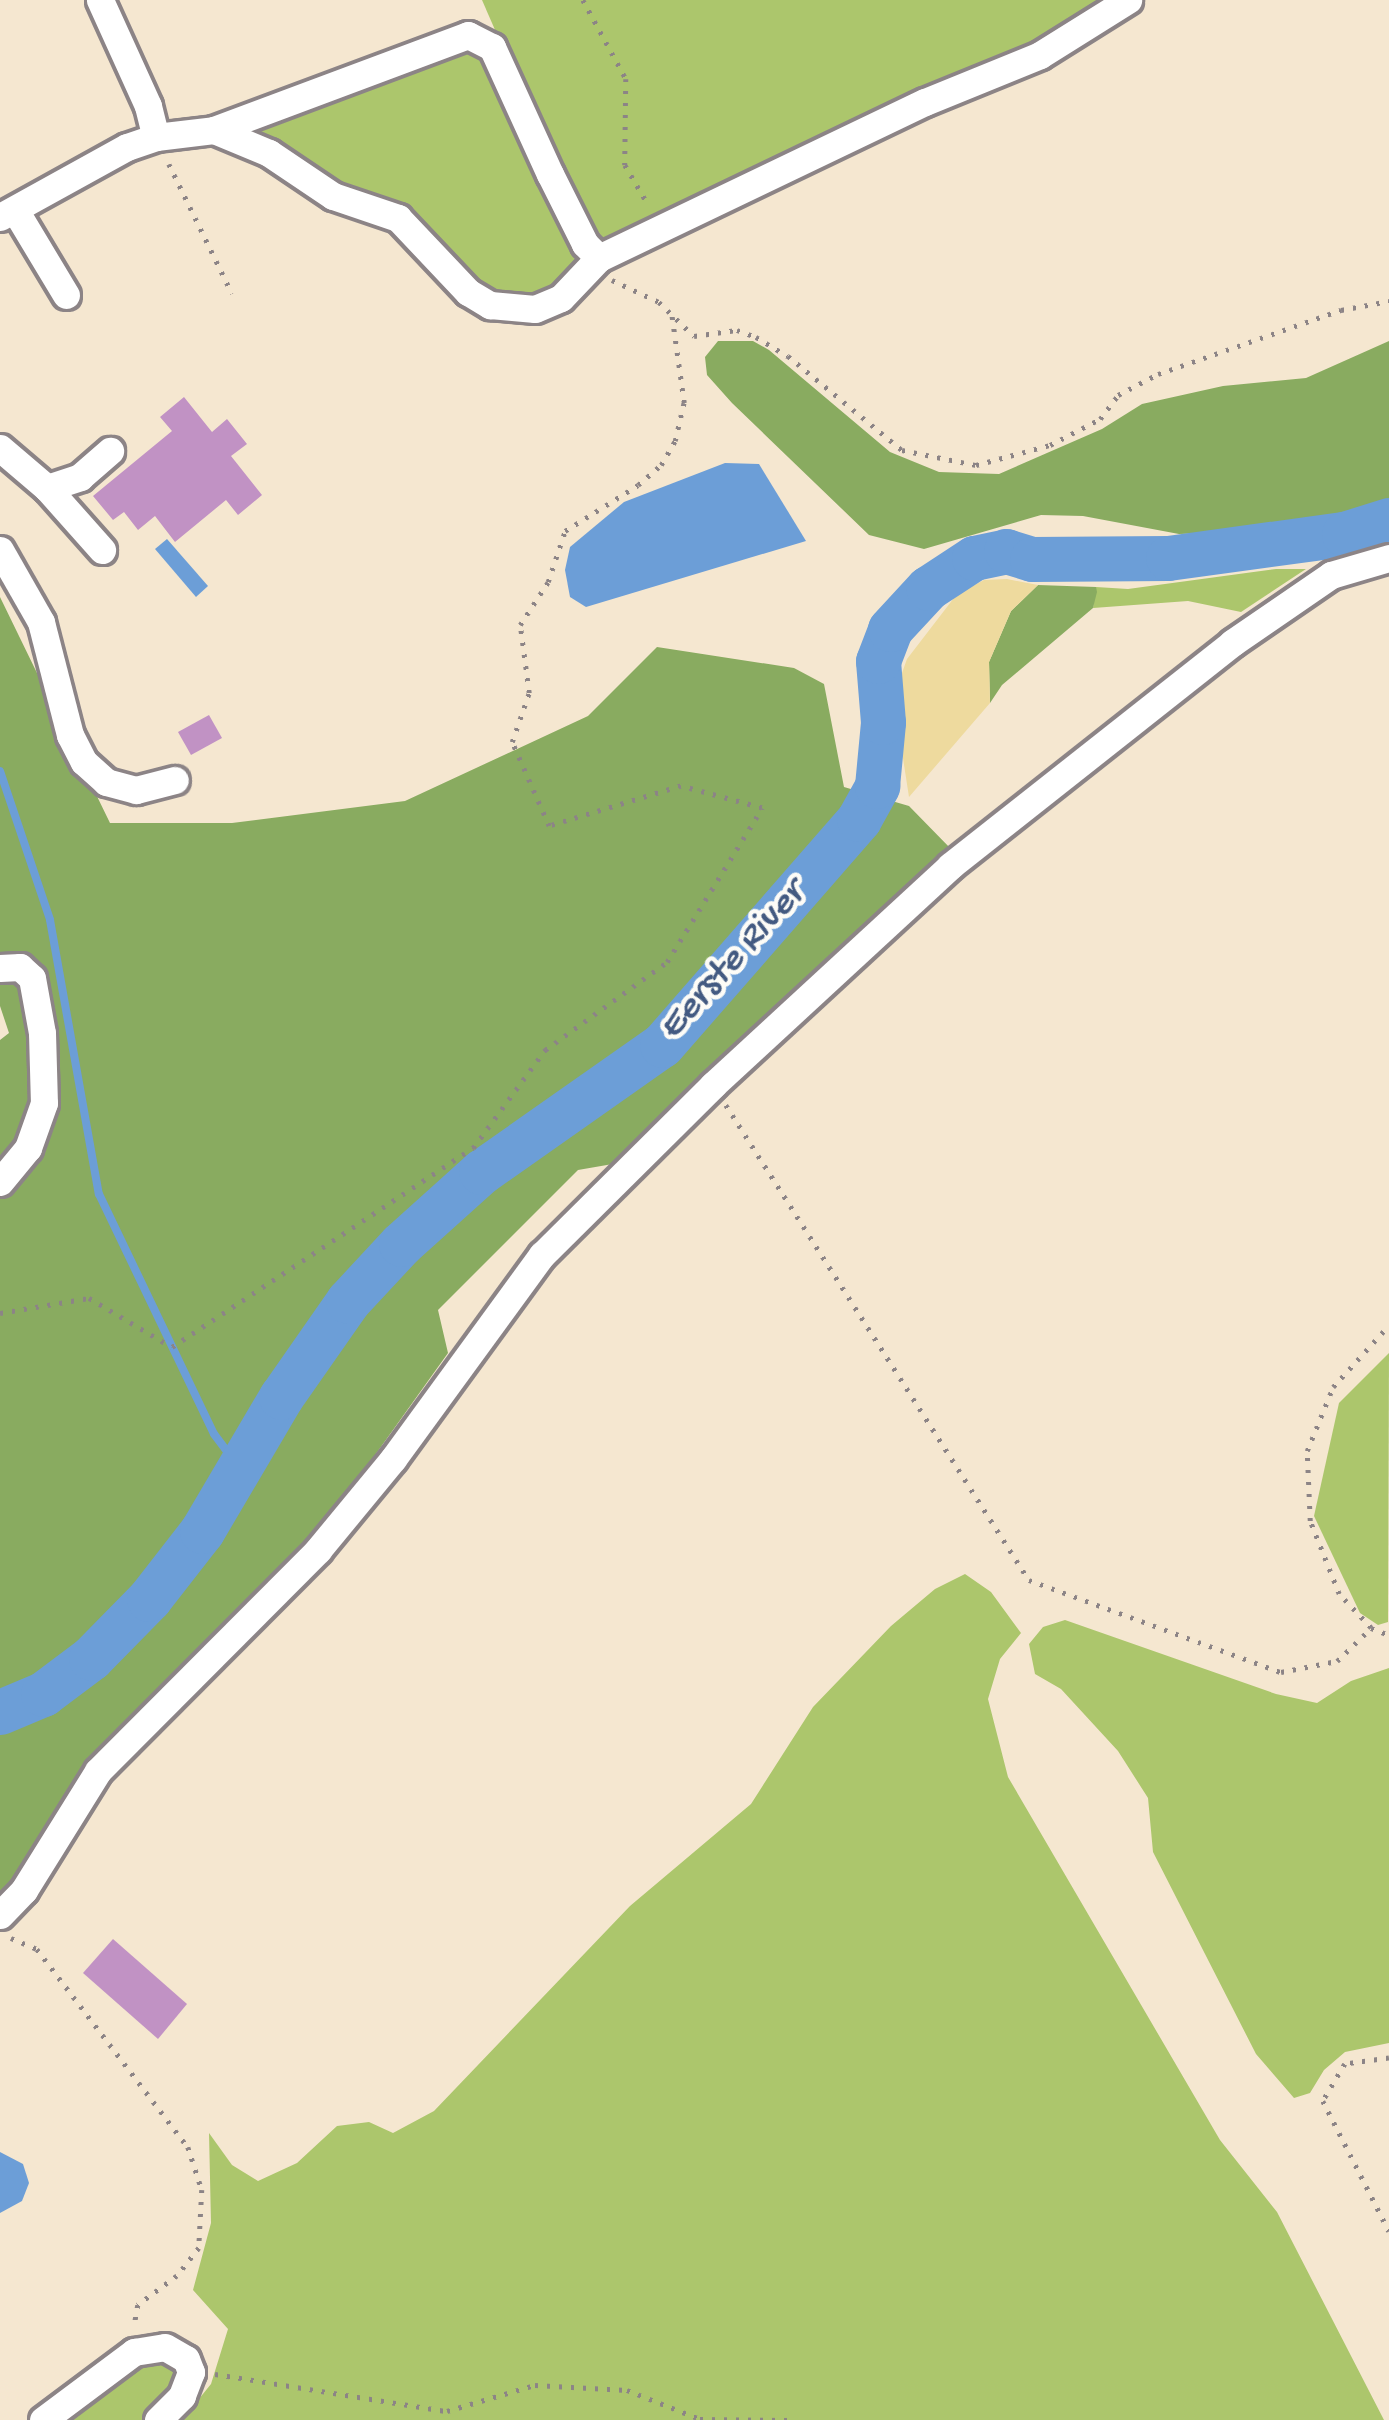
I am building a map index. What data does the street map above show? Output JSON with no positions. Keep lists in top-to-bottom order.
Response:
{
  "water": ["Eerste River"]
}
